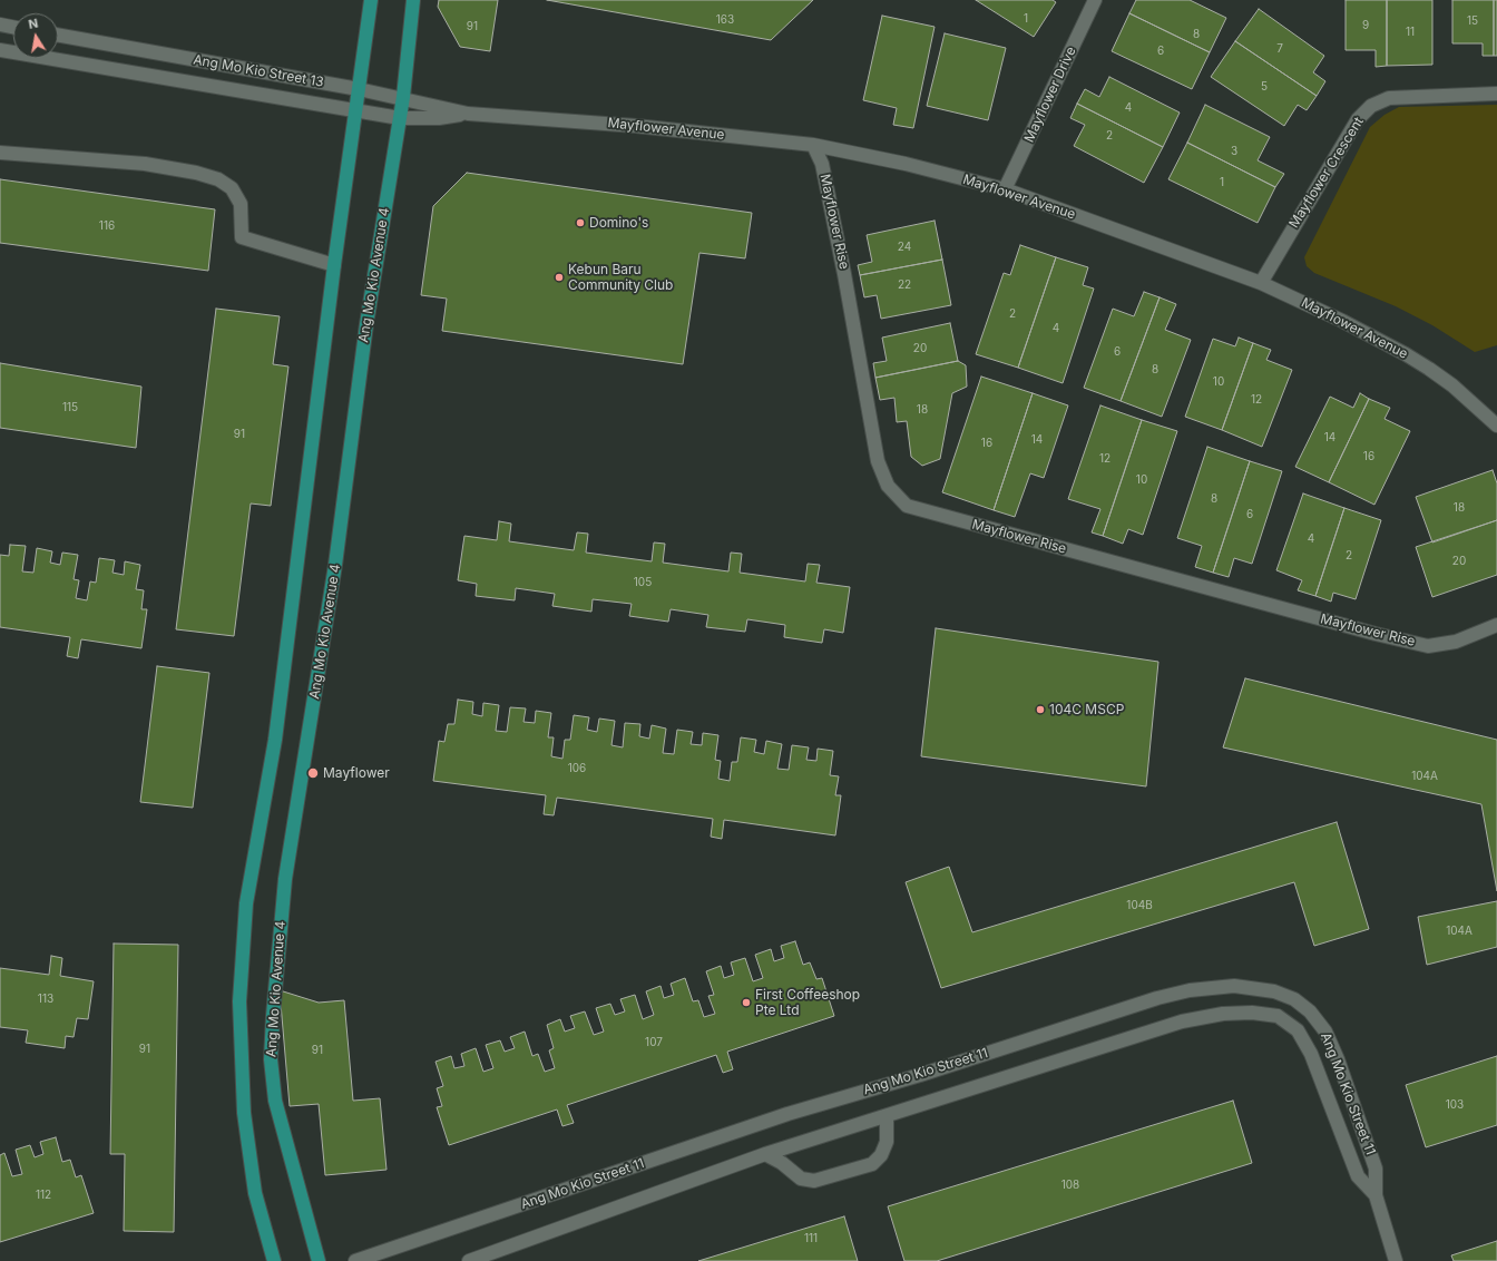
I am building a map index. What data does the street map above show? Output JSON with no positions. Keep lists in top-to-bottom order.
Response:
{
  "streets": {
    "main road": ["Ang Mo Kio Avenue 4"],
    "street": [
      "Ang Mo Kio Street 13",
      "Mayflower Drive",
      "Mayflower Avenue",
      "Mayflower Crescent",
      "Mayflower Rise",
      "Ang Mo Kio Street 11"
    ]
  },
  "crossings": [
    ["Ang Mo Kio Street 13", "Mayflower Avenue"],
    ["Ang Mo Kio Street 13", "Ang Mo Kio Avenue 4"],
    ["Mayflower Drive", "Mayflower Avenue"],
    ["Mayflower Avenue", "Mayflower Crescent"],
    ["Mayflower Avenue", "Mayflower Rise"]
  ],
  "places": [
    "Domino's",
    "Kebun Baru Community Club",
    "104C MSCP",
    "Mayflower",
    "First Coffeeshop Pte Ltd"
  ],
  "house_numbers": [
    "1",
    "163",
    "15",
    "9",
    "91",
    "11",
    "8",
    "7",
    "6",
    "5",
    "4",
    "2",
    "3",
    "1",
    "116",
    "24",
    "22",
    "2",
    "4",
    "20",
    "6",
    "8",
    "10",
    "12",
    "115",
    "18",
    "91",
    "14",
    "14",
    "16",
    "16",
    "12",
    "10",
    "8",
    "18",
    "6",
    "4",
    "2",
    "20",
    "105",
    "106",
    "104A",
    "104B",
    "104A",
    "113",
    "107",
    "91",
    "91",
    "103",
    "108",
    "112",
    "111"
  ],
  "north": "top"
}
